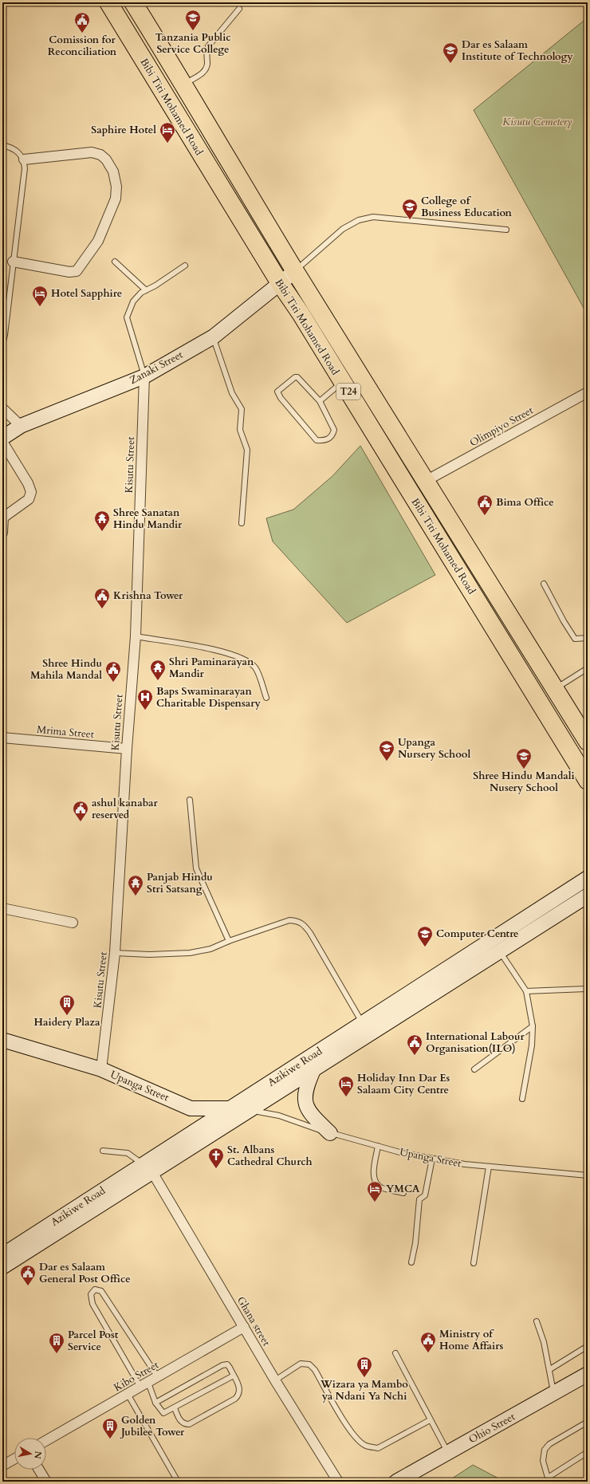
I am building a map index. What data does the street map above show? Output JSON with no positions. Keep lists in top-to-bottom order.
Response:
{
  "streets": {
    "highway": ["Bibi Titi Mohamed Road", "T24"],
    "street": [
      "Zanaki Street",
      "Olimpiyo Street",
      "Kisutu Street",
      "Mrima Street",
      "Azikiwe Road",
      "Upanga Street",
      "Ghana street",
      "Kibo Street",
      "Ohio Street"
    ]
  },
  "crossings": [
    ["Bibi Titi Mohamed Road", "Zanaki Street"],
    ["Bibi Titi Mohamed Road", "Olimpiyo Street"],
    ["Zanaki Street", "Kisutu Street"],
    ["Kisutu Street", "Mrima Street"],
    ["Kisutu Street", "Upanga Street"],
    ["Azikiwe Road", "Upanga Street"],
    ["Azikiwe Road", "Ghana street"],
    ["Ghana street", "Kibo Street"]
  ],
  "parks": ["Kisutu Cemetery"],
  "places": {
    "school or university": [
      "Tanzania Public Service College",
      "Dar es Salaam Institute of Technology",
      "College of Business Education",
      "Upanga Nursery School",
      "Shree Hindu Mandali Nusery School",
      "Computer Centre"
    ],
    "public building": [
      "Comission for Reconciliation",
      "Bima Office",
      "Krishna Tower",
      "Shree Hindu Mahila Mandal",
      "ashul kanabar reserved",
      "International Labour Organisation(ILO)",
      "Dar es Salaam General Post Office",
      "Ministry of Home Affairs"
    ],
    "hotel": [
      "Saphire Hotel",
      "Hotel Sapphire",
      "Holiday Inn Dar Es Salaam City Centre",
      "YMCA"
    ],
    "temple": ["Shree Sanatan Hindu Mandir", "Shri Paminarayan Mandir", "Panjab Hindu Stri Satsang"],
    "hospital": ["Baps Swaminarayan Charitable Dispensary"],
    "building": [
      "Haidery Plaza",
      "Parcel Post Service",
      "Wizara ya Mambo ya Ndani Ya Nchi",
      "Golden Jubilee Tower"
    ],
    "church": ["St. Albans Cathedral Church"]
  },
  "north": "right"
}
